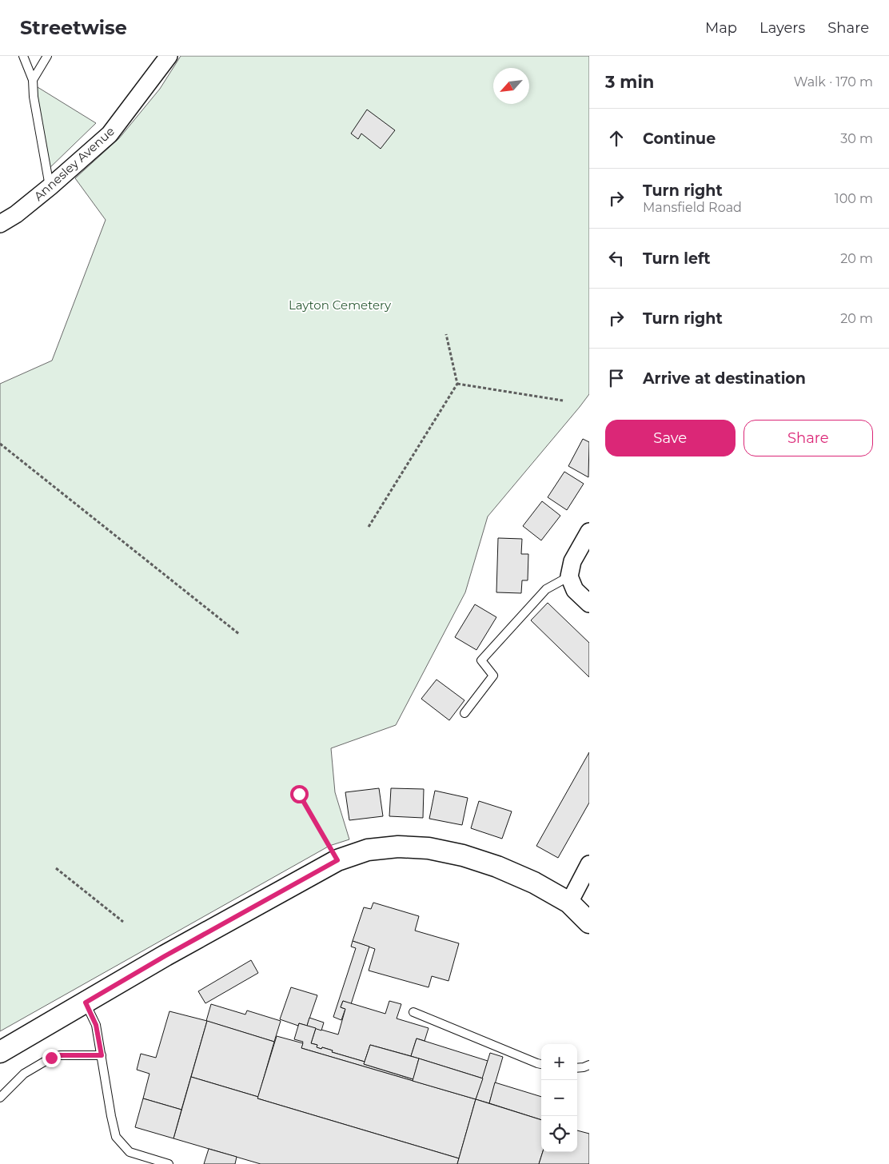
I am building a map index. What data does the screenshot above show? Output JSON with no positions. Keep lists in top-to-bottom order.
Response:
{
  "streets": {
    "street": ["Annesley Avenue"]
  },
  "parks": ["Layton Cemetery"],
  "north": "bottom left",
  "page": {
    "header": "Streetwise",
    "nav": ["Map", "Layers", "Share"],
    "heading": ["3 min", "Walk · 170 m"],
    "list": [
      ["Continue", "30 m"],
      ["Turn right", "Mansfield Road", "100 m"],
      ["Turn left", "20 m"],
      ["Turn right", "20 m"],
      "Arrive at destination"
    ],
    "buttons": ["Save", "Share"],
    "map_buttons": ["+", "−"]
  }
}
